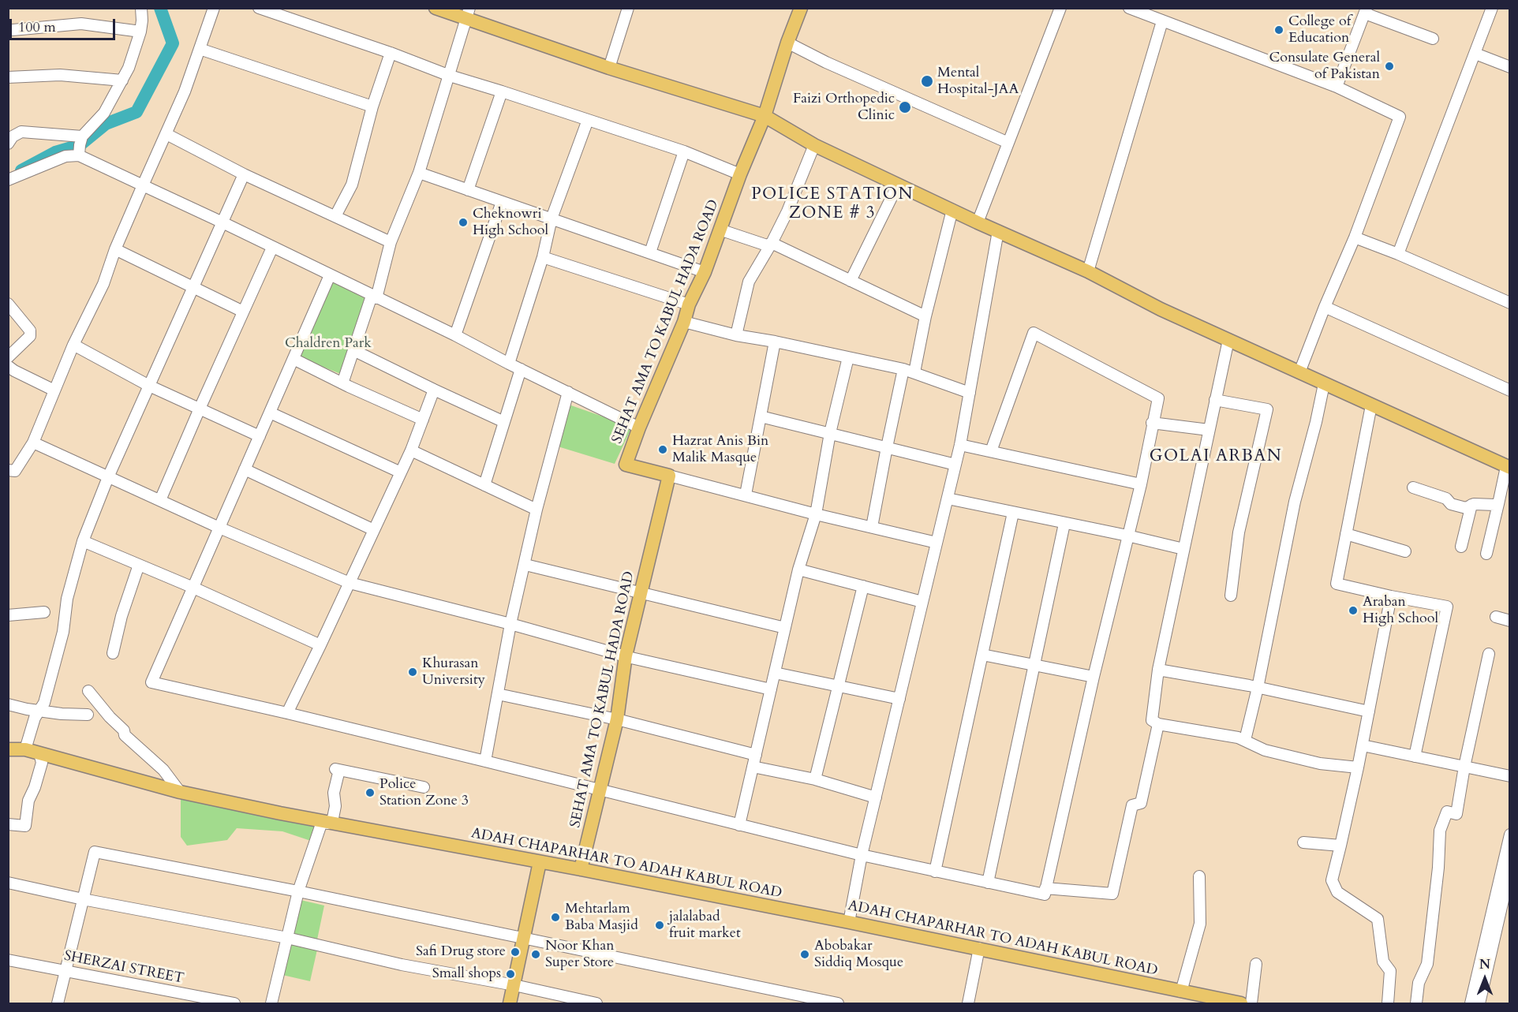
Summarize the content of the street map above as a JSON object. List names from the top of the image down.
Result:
{
  "streets": {
    "main road": ["SEHAT AMA TO KABUL HADA ROAD", "ADAH CHAPARHAR TO ADAH KABUL ROAD"],
    "street": ["SHERZAI STREET"]
  },
  "crossings": [
    ["SEHAT AMA TO KABUL HADA ROAD", "ADAH CHAPARHAR TO ADAH KABUL ROAD"]
  ],
  "districts": ["POLICE STATION ZONE # 3", "GOLAI ARBAN"],
  "parks": ["Chaldren Park"],
  "places": [
    "College of Education",
    "Consulate General of Pakistan",
    "Mental Hospital-JAA",
    "Faizi Orthopedic Clinic",
    "Cheknowri High School",
    "Hazrat Anis Bin Malik Masque",
    "Araban High School",
    "Khurasan University",
    "Police Station Zone 3",
    "Mehtarlam Baba Masjid",
    "jalalabad fruit market",
    "Safi Drug store",
    "Noor Khan Super Store",
    "Abobakar Siddiq Mosque",
    "Small shops"
  ],
  "scale_bar": "100 m",
  "north": "top"
}
